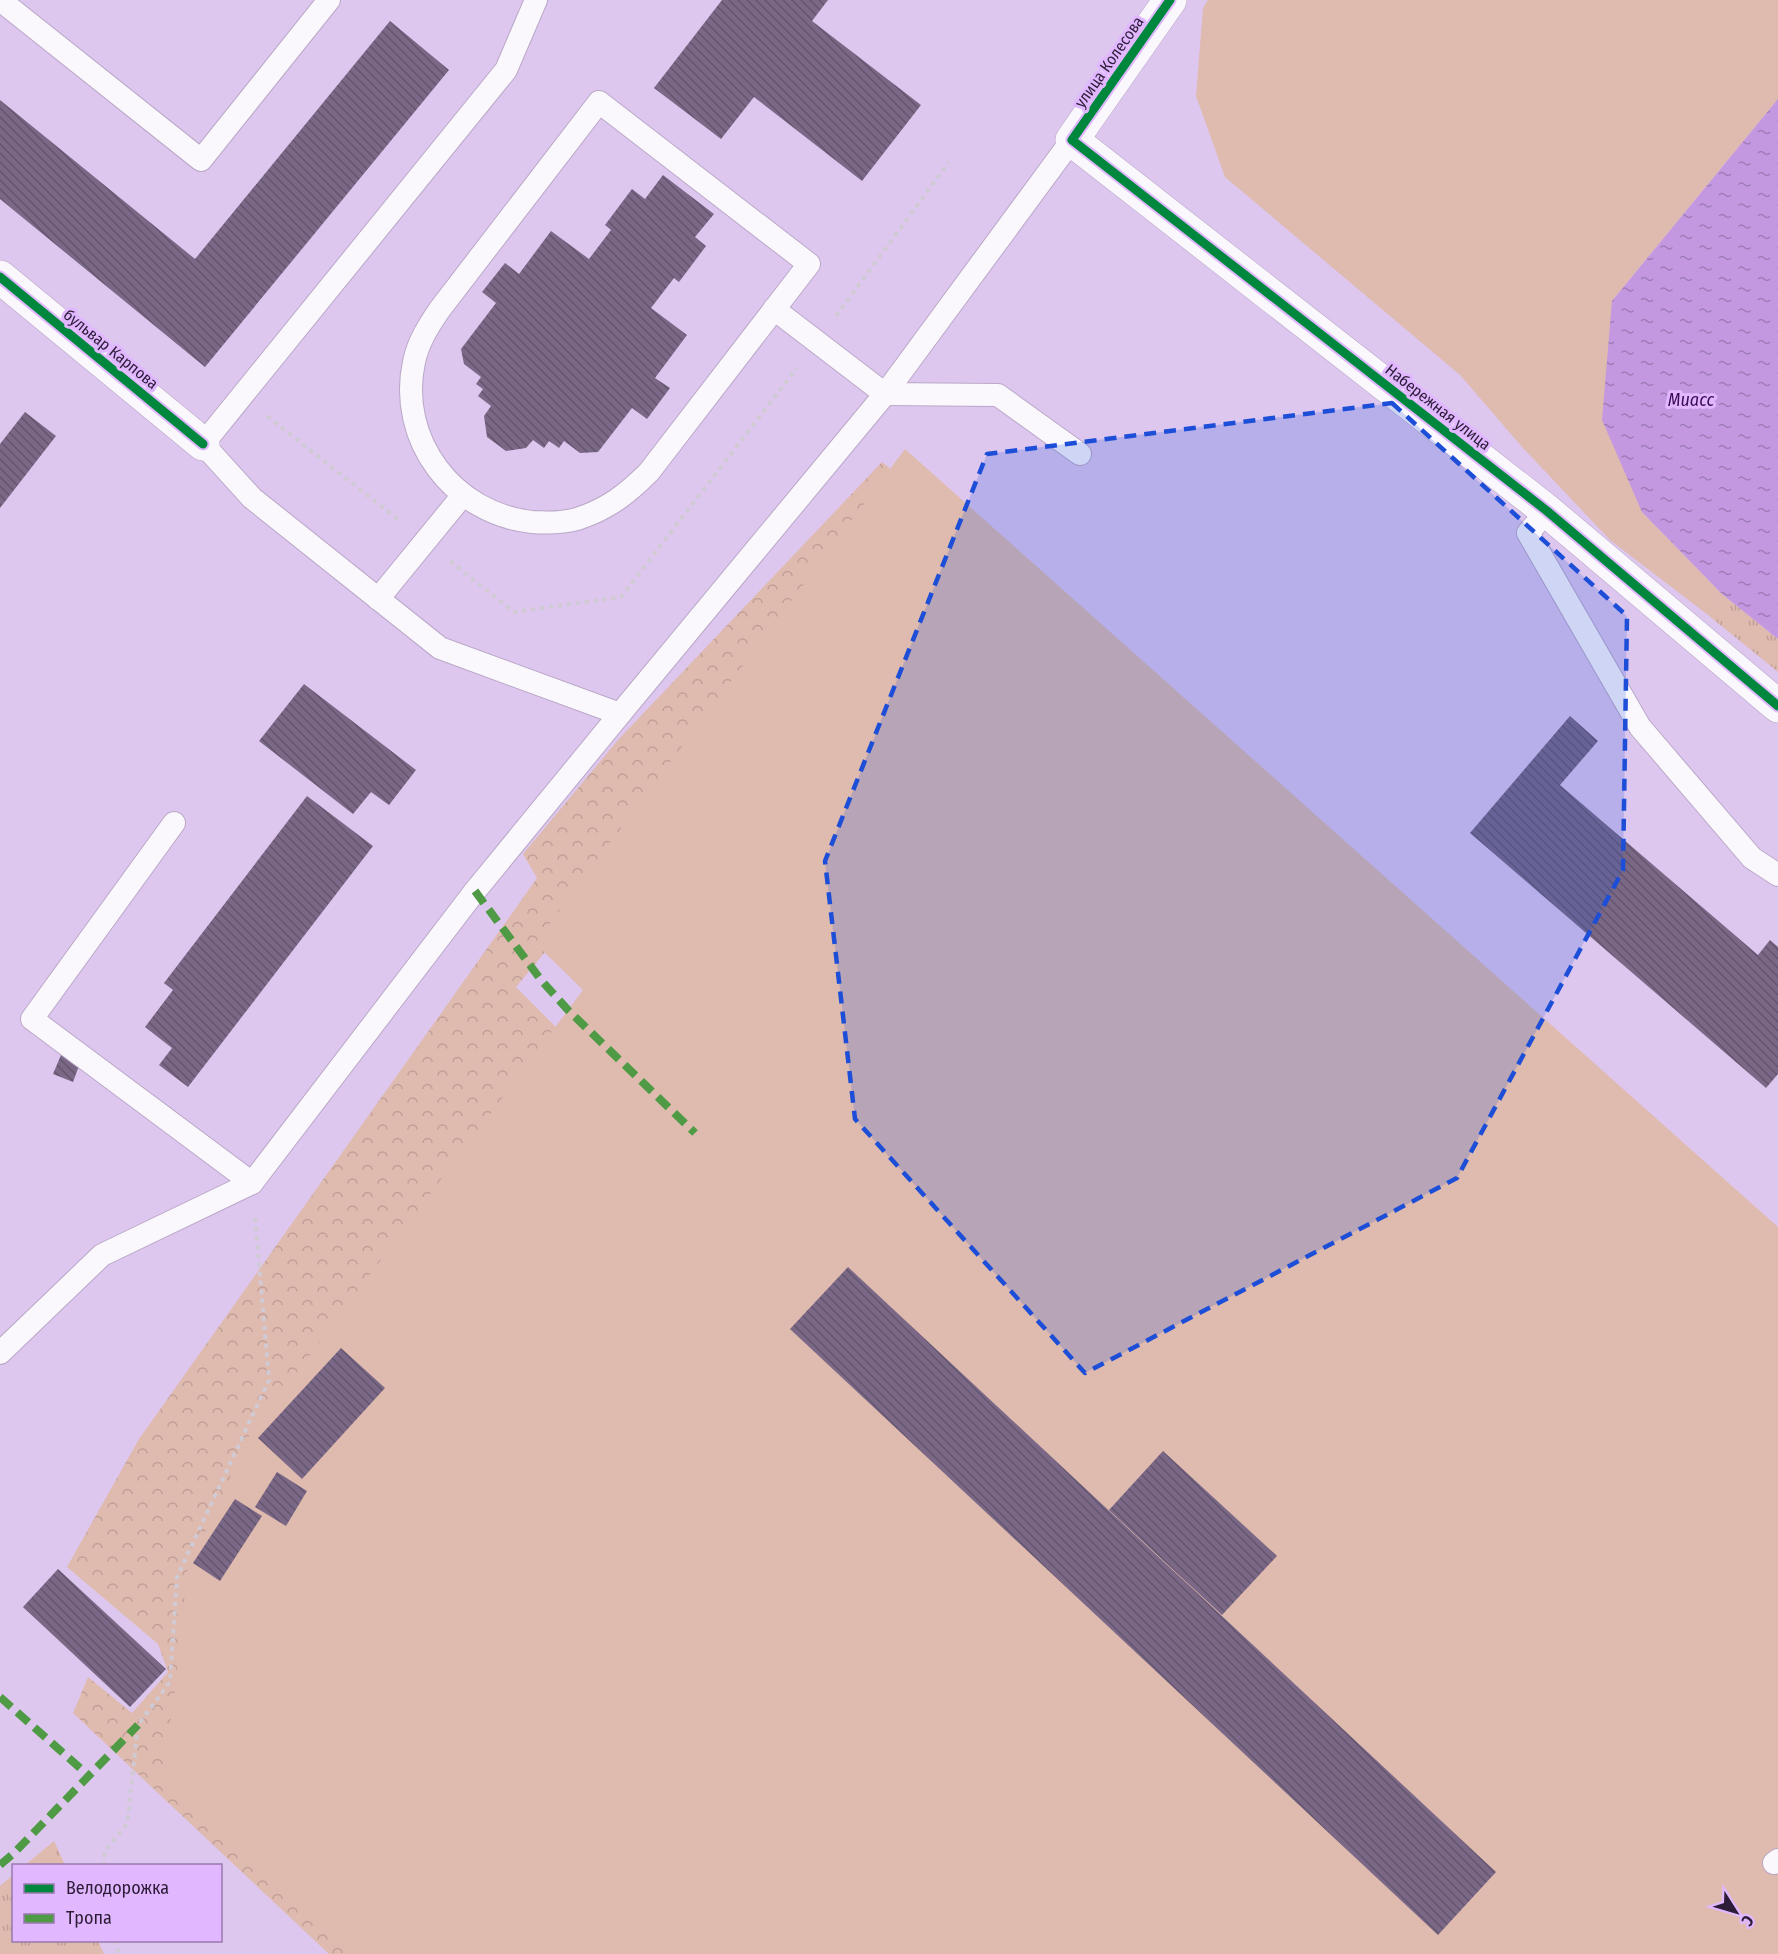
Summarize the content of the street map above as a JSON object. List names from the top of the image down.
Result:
{
  "streets": {
    "street": ["улица Колесова", "бульвар Карпова", "Набережная улица"]
  },
  "crossings": [
    ["улица Колесова", "Набережная улица"]
  ],
  "water": ["Миасс"],
  "legend": ["Велодорожка", "Тропа"],
  "north": "bottom right"
}
